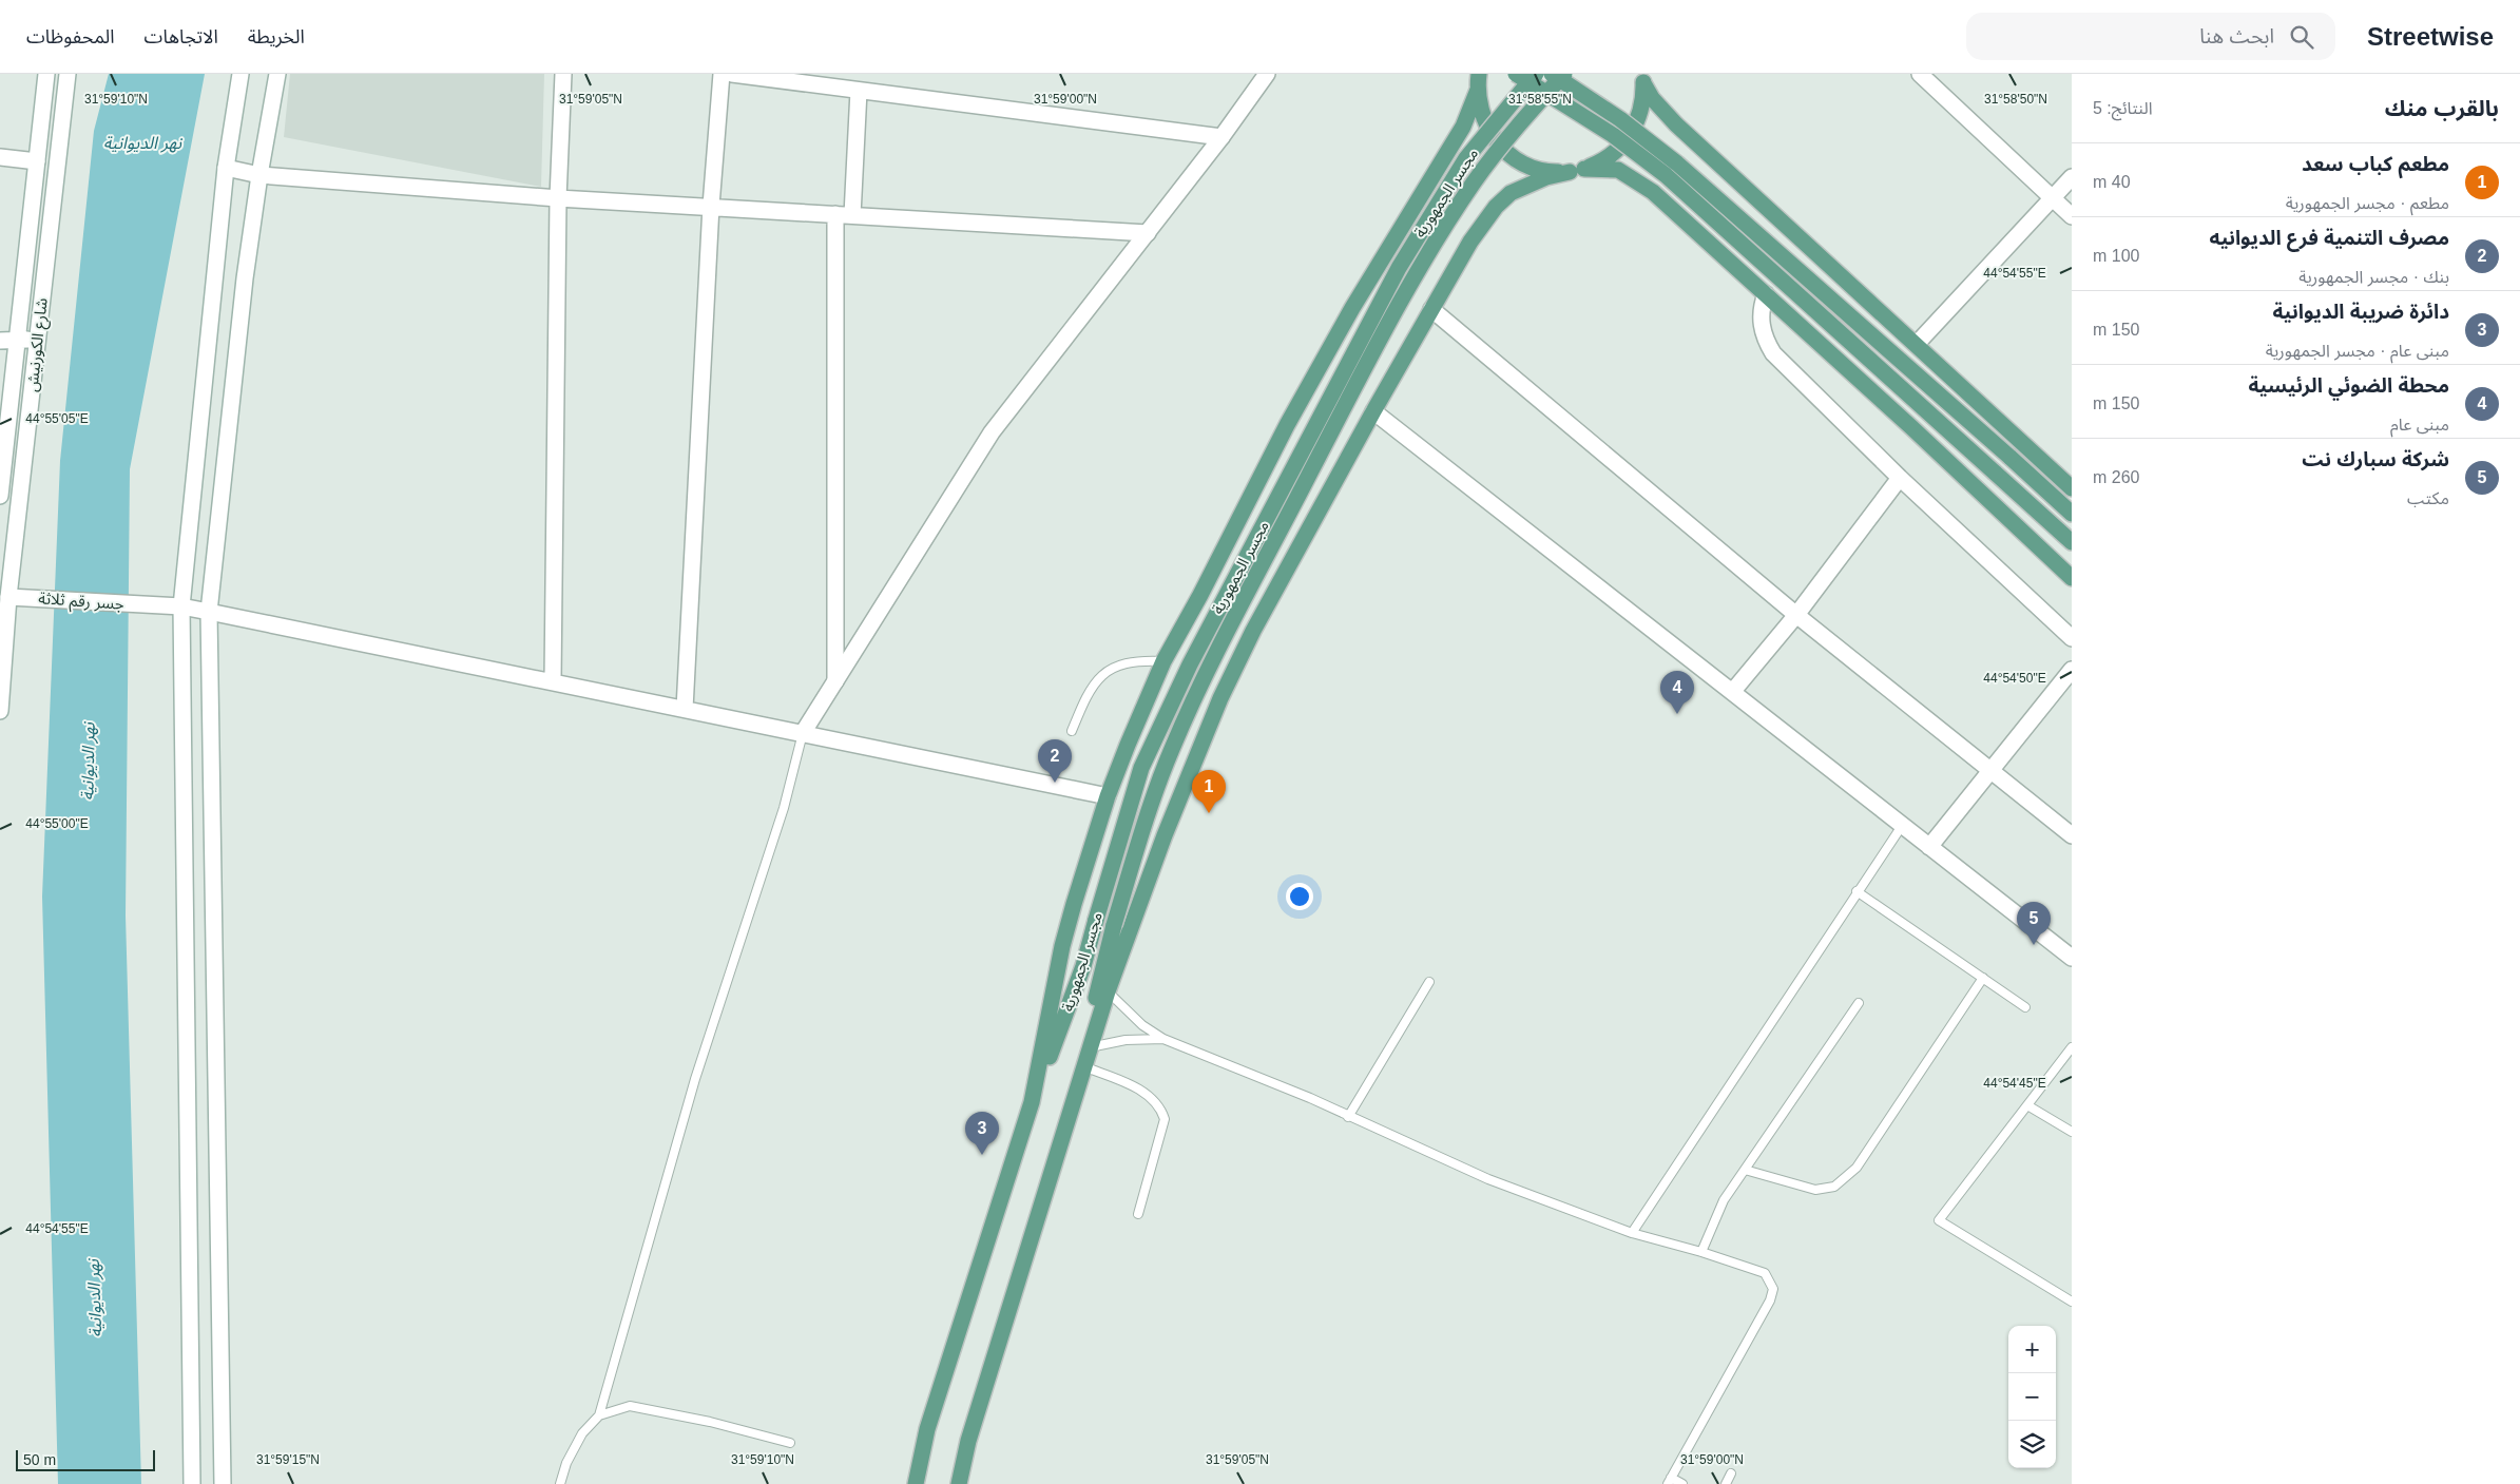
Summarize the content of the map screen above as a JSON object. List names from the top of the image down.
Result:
{
  "streets": {
    "main road": ["مجسر الجمهورية"],
    "street": ["شارع الكورنيش", "جسر رقم ثلاثة"]
  },
  "crossings": [
    ["شارع الكورنيش", "جسر رقم ثلاثة"]
  ],
  "water": ["نهر الديوانية"],
  "scale_bar": "50 m",
  "page": {
    "header": "Streetwise",
    "search": "ابحث هنا",
    "nav": ["الخريطة", "الاتجاهات", "المحفوظات"],
    "heading": ["بالقرب منك", "النتائج: 5"],
    "list": [
      {
        "mark": "1",
        "name": "مطعم كباب سعد",
        "note": "مطعم · مجسر الجمهورية",
        "value": "40 m"
      },
      {
        "mark": "2",
        "name": "مصرف التنمية فرع الديوانيه",
        "note": "بنك · مجسر الجمهورية",
        "value": "100 m"
      },
      {
        "mark": "3",
        "name": "دائرة ضريبة الديوانية",
        "note": "مبنى عام · مجسر الجمهورية",
        "value": "150 m"
      },
      {
        "mark": "4",
        "name": "محطة الضوئي الرئيسية",
        "note": "مبنى عام",
        "value": "150 m"
      },
      {
        "mark": "5",
        "name": "شركة سبارك نت",
        "note": "مكتب",
        "value": "260 m"
      }
    ],
    "pins": [
      "4",
      "2",
      "1",
      "5",
      "3"
    ],
    "map_buttons": ["+", "−"],
    "scale": "50 m"
  },
  "coordinates": [
    "31°59'10\"N",
    "31°59'05\"N",
    "31°59'00\"N",
    "31°58'50\"N",
    "31°58'55\"N",
    "44°54'55\"E",
    "44°55'05\"E",
    "44°54'50\"E",
    "44°55'00\"E",
    "44°54'45\"E",
    "31°59'15\"N"
  ]
}
